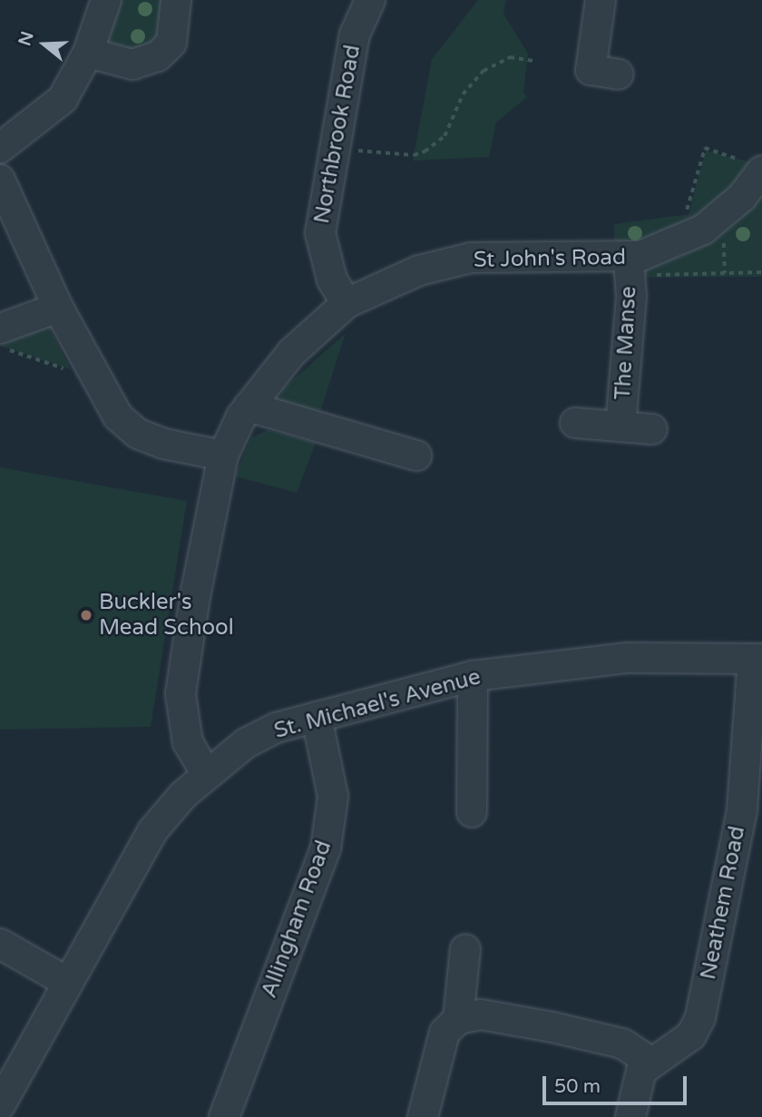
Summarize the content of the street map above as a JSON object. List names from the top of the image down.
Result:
{
  "streets": {
    "street": [
      "Northbrook Road",
      "St John's Road",
      "The Manse",
      "St. Michael's Avenue",
      "Neathem Road",
      "Allingham Road"
    ]
  },
  "crossings": [
    ["Northbrook Road", "St John's Road"],
    ["St John's Road", "The Manse"],
    ["St John's Road", "St. Michael's Avenue"],
    ["St. Michael's Avenue", "Neathem Road"],
    ["St. Michael's Avenue", "Allingham Road"]
  ],
  "places": ["Buckler's Mead School"],
  "scale_bar": "50 m",
  "north": "left"
}
